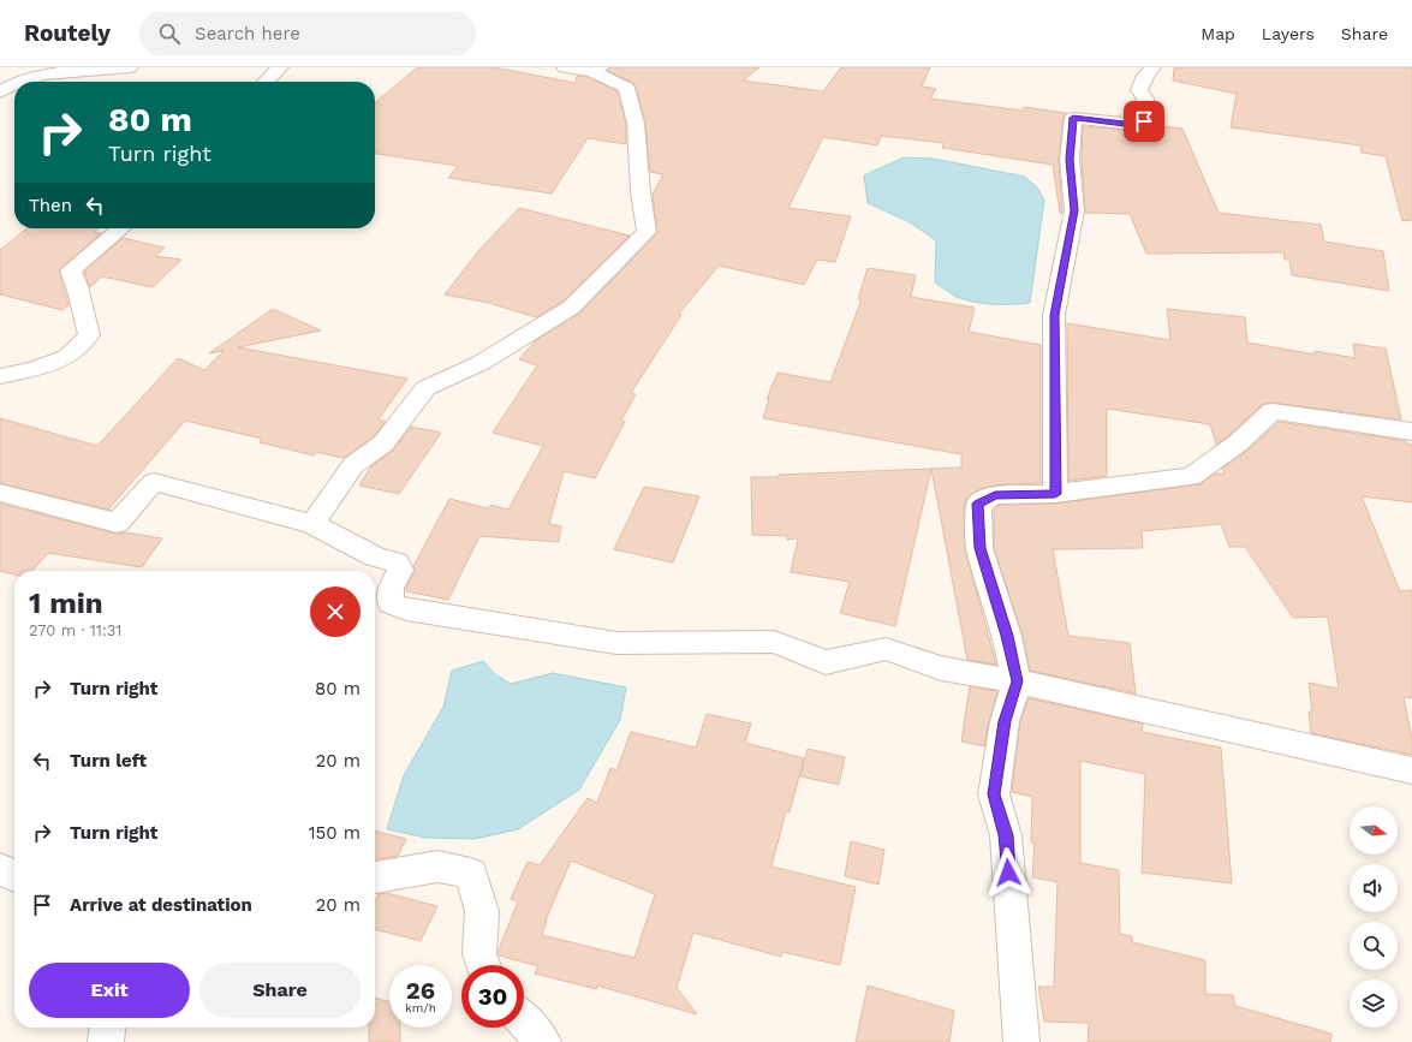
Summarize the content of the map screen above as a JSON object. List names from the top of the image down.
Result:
{
  "north": "right",
  "page": {
    "header": "Routely",
    "search": "Search here",
    "nav": ["Map", "Layers", "Share"],
    "turn": ["80 m", "Turn right"],
    "then": "Then",
    "heading": ["1 min", "270 m · 11:31"],
    "list": [
      {
        "name": "Turn right",
        "value": "80 m"
      },
      {
        "name": "Turn left",
        "value": "20 m"
      },
      {
        "name": "Turn right",
        "value": "150 m"
      },
      {
        "name": "Arrive at destination",
        "value": "20 m"
      }
    ],
    "buttons": ["Exit", "Share"],
    "speed": "26 km/h",
    "limit": "30"
  }
}
